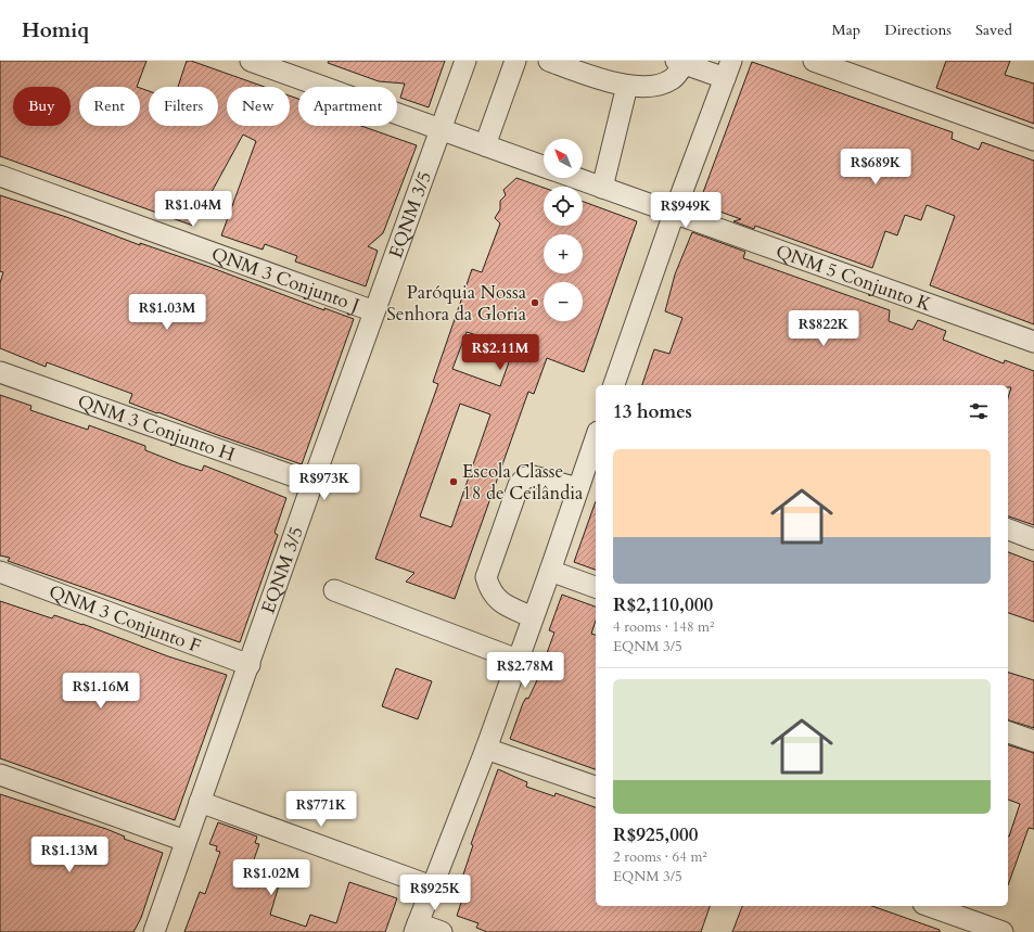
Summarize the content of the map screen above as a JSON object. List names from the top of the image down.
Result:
{
  "streets": {
    "street": [
      "EQNM 3/5",
      "QNM 5 Conjunto K",
      "QNM 3 Conjunto J",
      "QNM 3 Conjunto H",
      "QNM 3 Conjunto F"
    ]
  },
  "crossings": [
    ["EQNM 3/5", "QNM 3 Conjunto J"],
    ["EQNM 3/5", "QNM 3 Conjunto H"],
    ["EQNM 3/5", "QNM 3 Conjunto F"]
  ],
  "places": ["Paróquia Nossa Senhora da Gloria", "Escola Classe 18 de Ceilândia"],
  "north": "top left",
  "page": {
    "header": "Homiq",
    "nav": ["Map", "Directions", "Saved"],
    "chip": [
      "Buy",
      "Rent",
      "Filters",
      "New",
      "Apartment"
    ],
    "map_buttons": ["+", "−"],
    "price": [
      "R$689K",
      "R$1.04M",
      "R$949K",
      "R$1.03M",
      "R$822K",
      "R$2.11M",
      "R$973K",
      "R$2.78M",
      "R$1.16M",
      "R$771K",
      "R$1.13M",
      "R$1.02M",
      "R$925K"
    ],
    "heading": "13 homes",
    "list": [
      {
        "name": "R$2,110,000",
        "note": "4 rooms · 148 m² · EQNM 3/5"
      },
      {
        "name": "R$925,000",
        "note": "2 rooms · 64 m² · EQNM 3/5"
      }
    ]
  }
}
